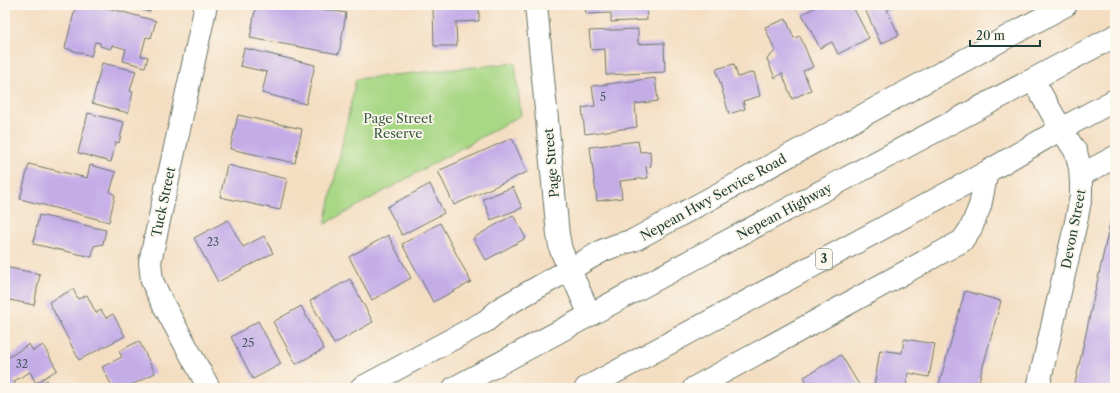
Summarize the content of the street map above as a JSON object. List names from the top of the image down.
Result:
{
  "streets": {
    "main road": [
      "Page Street",
      "Nepean Hwy Service Road",
      "Tuck Street",
      "Nepean Highway",
      "Devon Street",
      "3"
    ]
  },
  "crossings": [
    ["Page Street", "Nepean Hwy Service Road"],
    ["Page Street", "Nepean Highway"],
    ["Nepean Highway", "Devon Street"],
    ["Devon Street", "3"]
  ],
  "parks": ["Page Street Reserve"],
  "house_numbers": [
    "5",
    "23",
    "25",
    "32"
  ],
  "scale_bar": "20 m"
}
